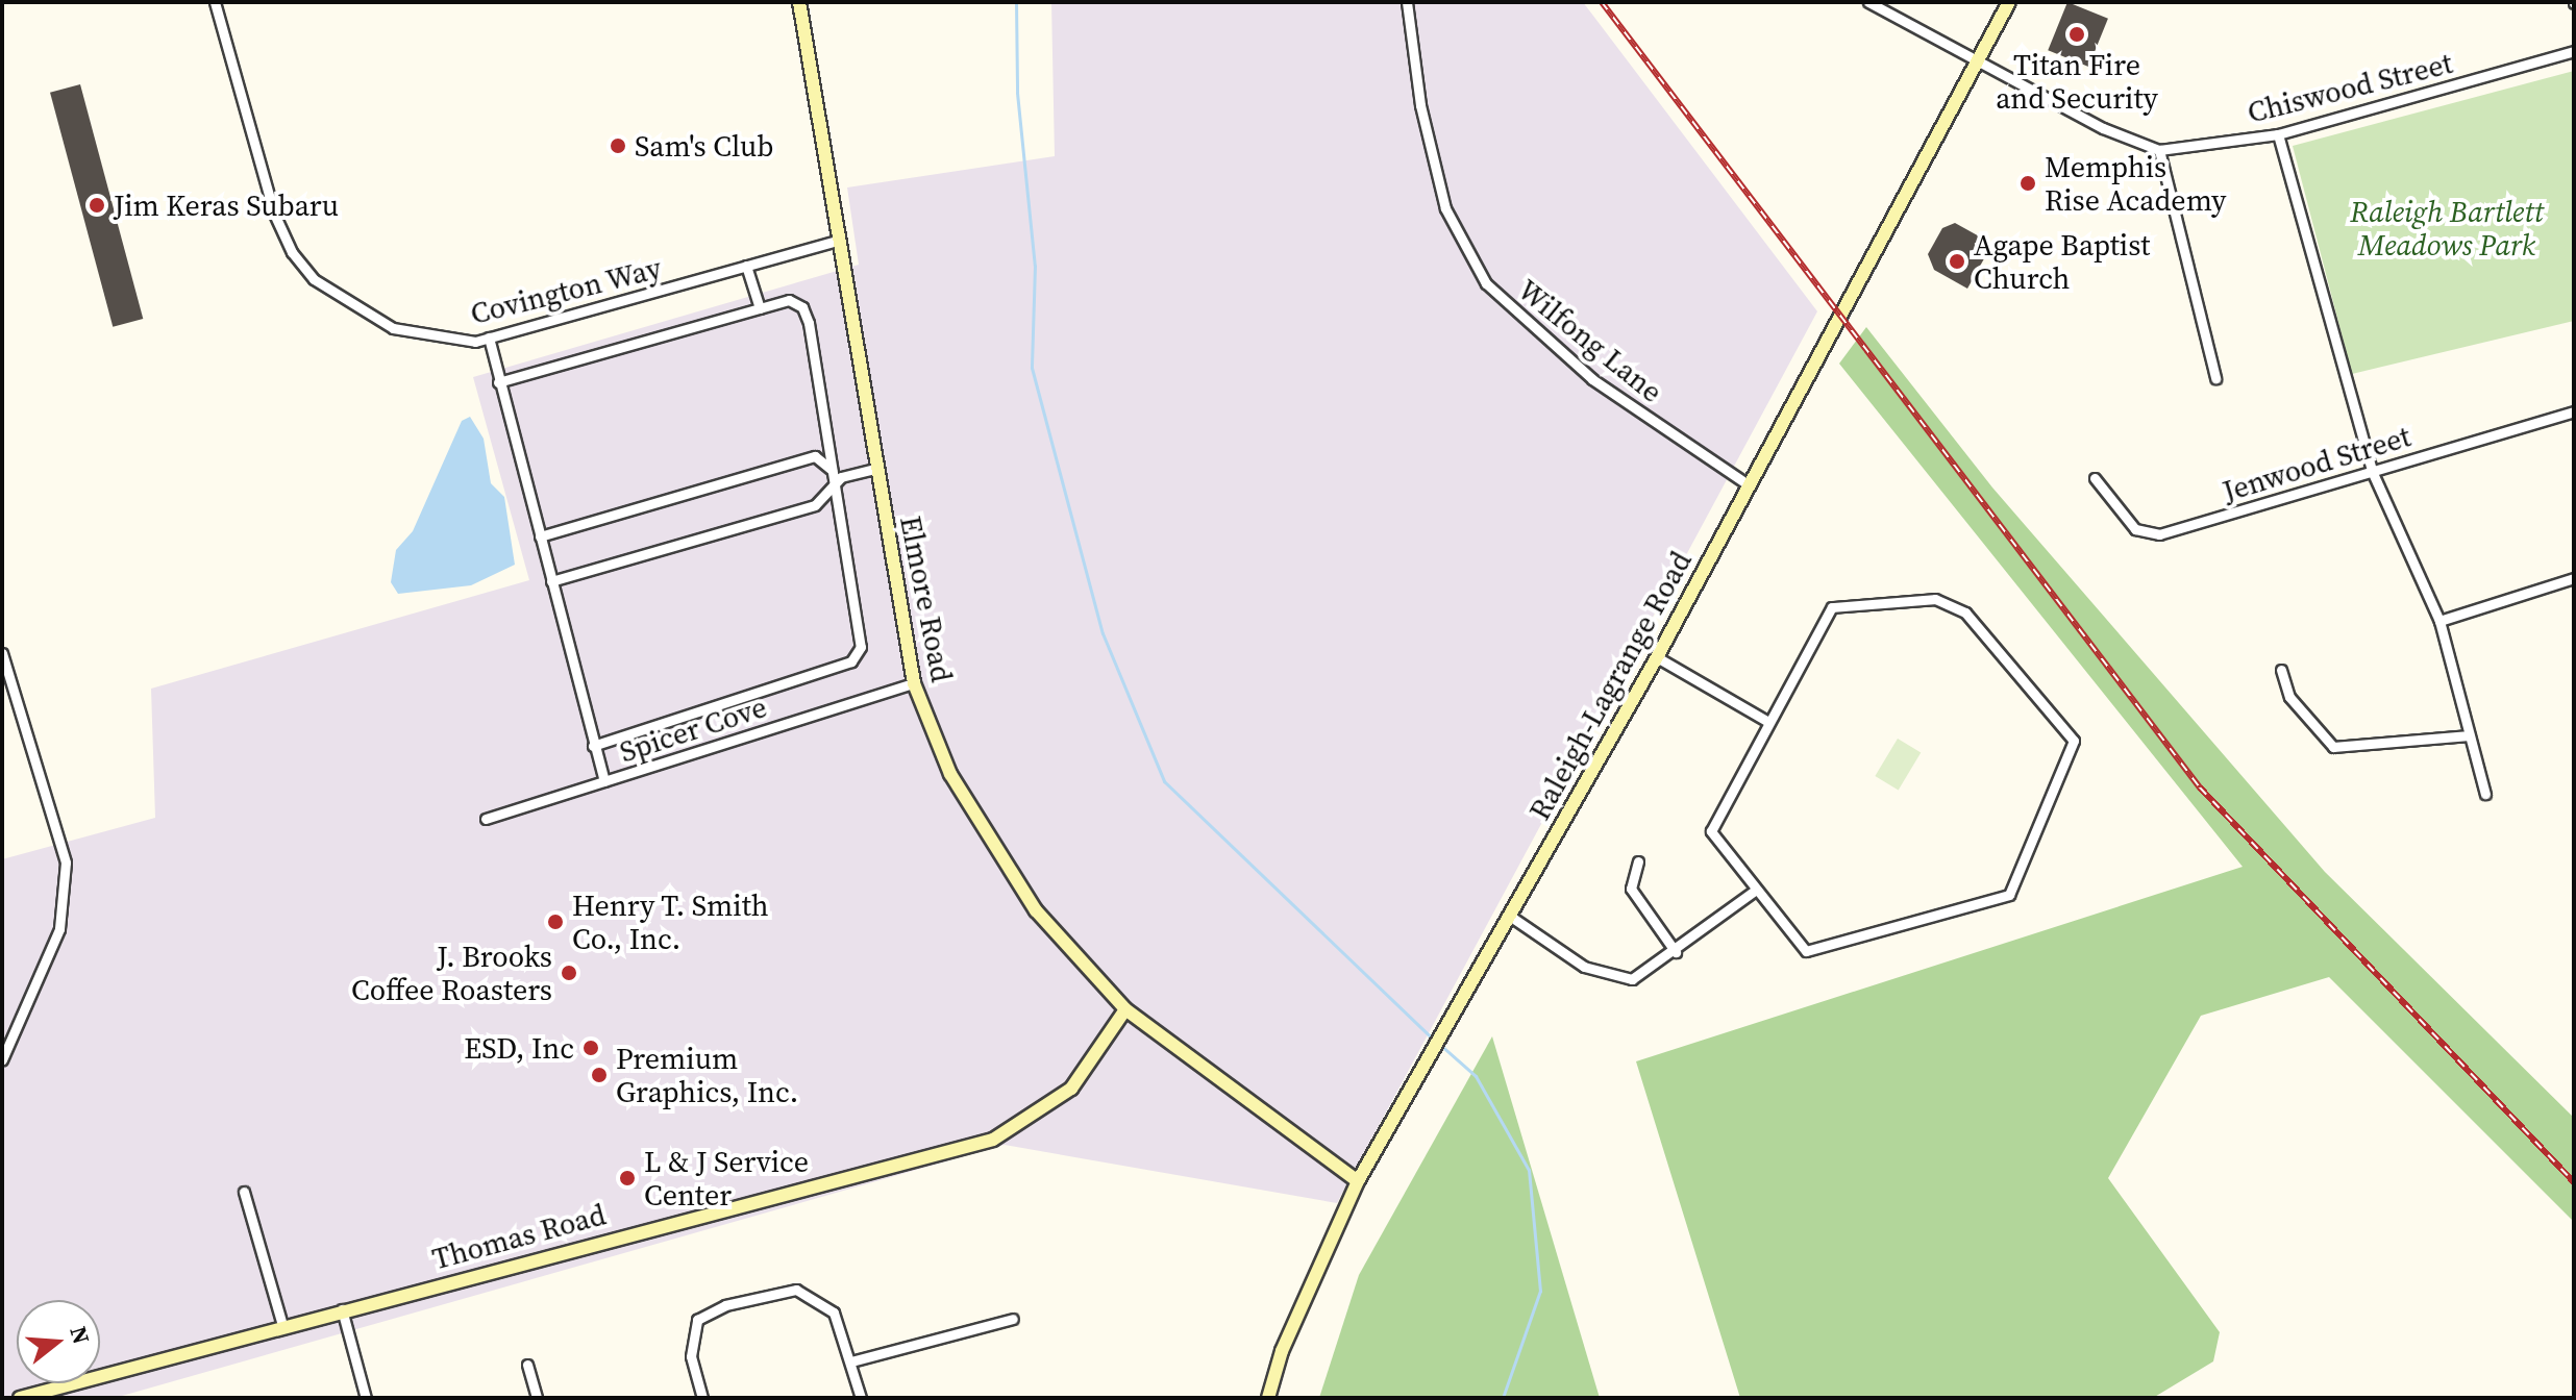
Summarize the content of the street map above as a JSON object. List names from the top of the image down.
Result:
{
  "streets": {
    "street": [
      "Chiswood Street",
      "Covington Way",
      "Wilfong Lane",
      "Jenwood Street",
      "Elmore Road",
      "Raleigh-Lagrange Road",
      "Spicer Cove",
      "Thomas Road"
    ]
  },
  "crossings": [
    ["Covington Way", "Elmore Road"],
    ["Wilfong Lane", "Raleigh-Lagrange Road"],
    ["Elmore Road", "Raleigh-Lagrange Road"],
    ["Elmore Road", "Spicer Cove"],
    ["Elmore Road", "Thomas Road"]
  ],
  "parks": ["Raleigh Bartlett Meadows Park"],
  "places": [
    "Titan Fire and Security",
    "Sam's Club",
    "Memphis Rise Academy",
    "Jim Keras Subaru",
    "Agape Baptist Church",
    "Henry T. Smith Co., Inc.",
    "J. Brooks Coffee Roasters",
    "ESD, Inc",
    "Premium Graphics, Inc.",
    "L & J Service Center"
  ],
  "north": "right"
}
